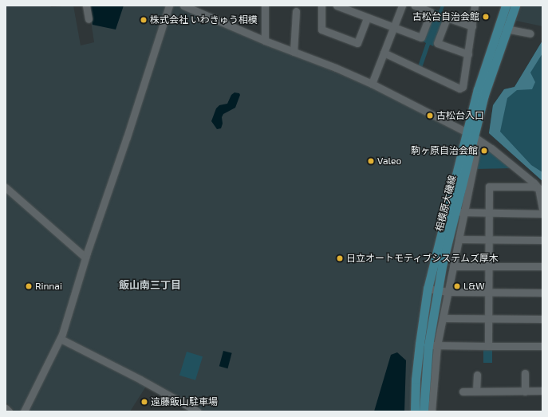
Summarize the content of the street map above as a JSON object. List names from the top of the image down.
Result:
{
  "streets": {
    "main road": ["相模原大磯線"]
  },
  "districts": ["飯山南三丁目"],
  "places": [
    "古松台自治会館",
    "株式会社 いわきゅう相模",
    "古松台入口",
    "駒ヶ原自治会館",
    "Valeo",
    "日立オートモティブシステムズ厚木",
    "Rinnai",
    "L&W",
    "遠藤飯山駐車場"
  ]
}
